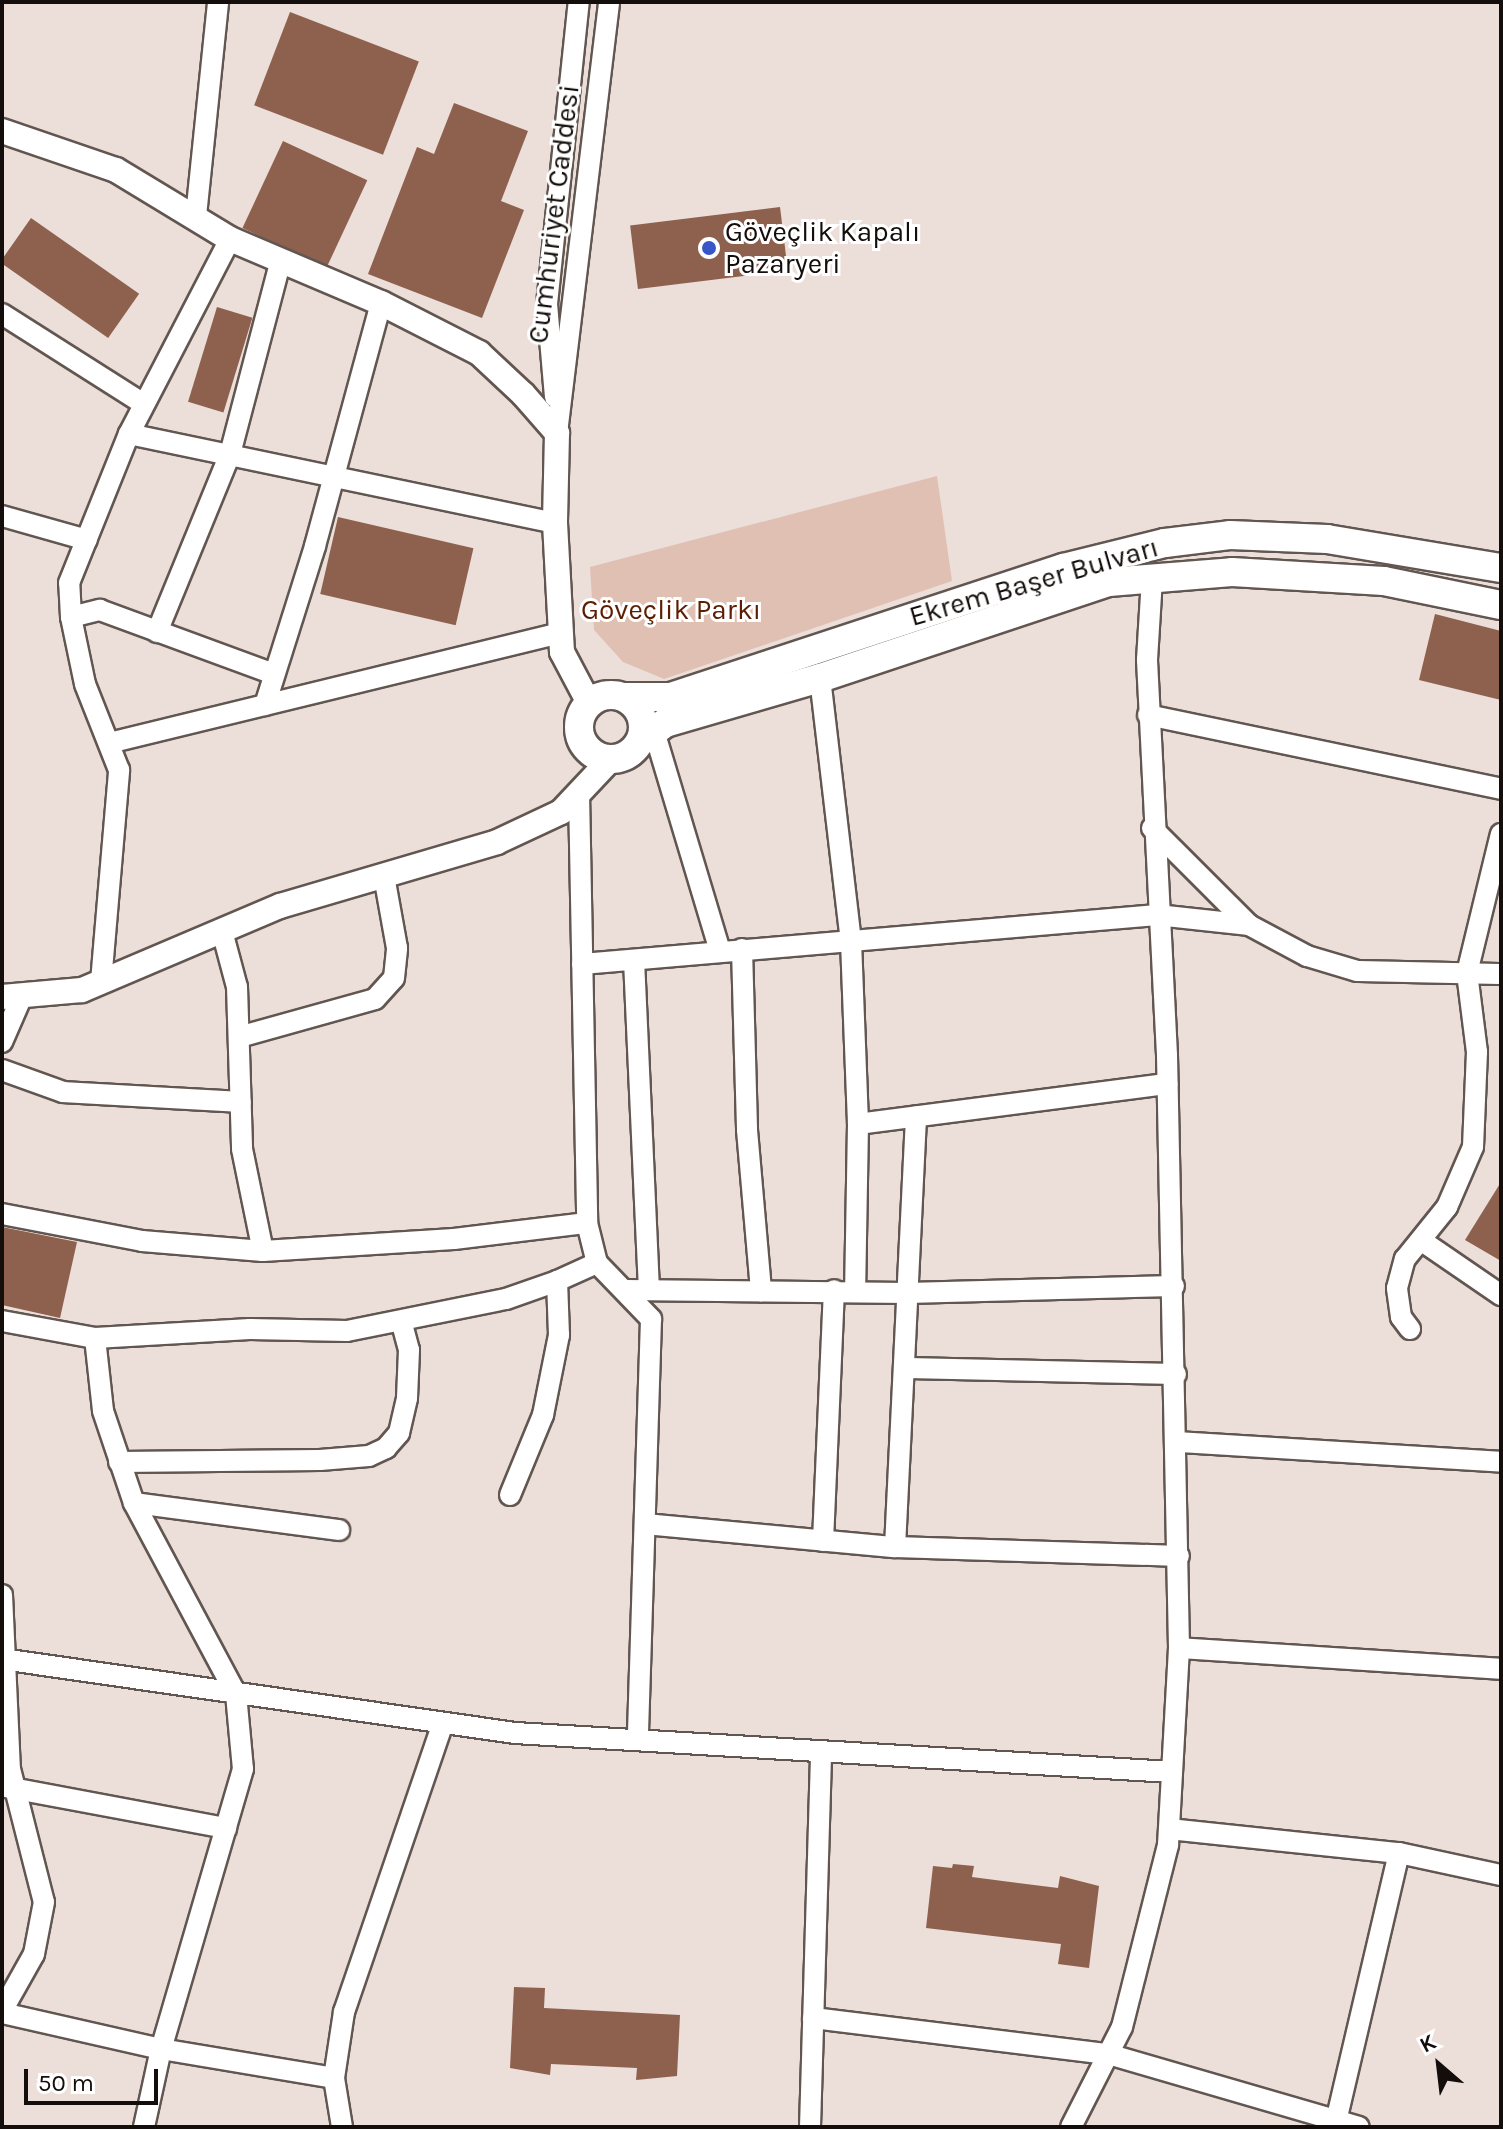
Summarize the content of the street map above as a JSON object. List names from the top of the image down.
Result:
{
  "streets": {
    "main road": ["Ekrem Başer Bulvarı"],
    "street": ["Cumhuriyet Caddesi"]
  },
  "crossings": [
    ["Cumhuriyet Caddesi", "Ekrem Başer Bulvarı"]
  ],
  "parks": ["Göveçlik Parkı"],
  "places": ["Göveçlik Kapalı Pazaryeri"],
  "scale_bar": "50 m",
  "north": "top left"
}
